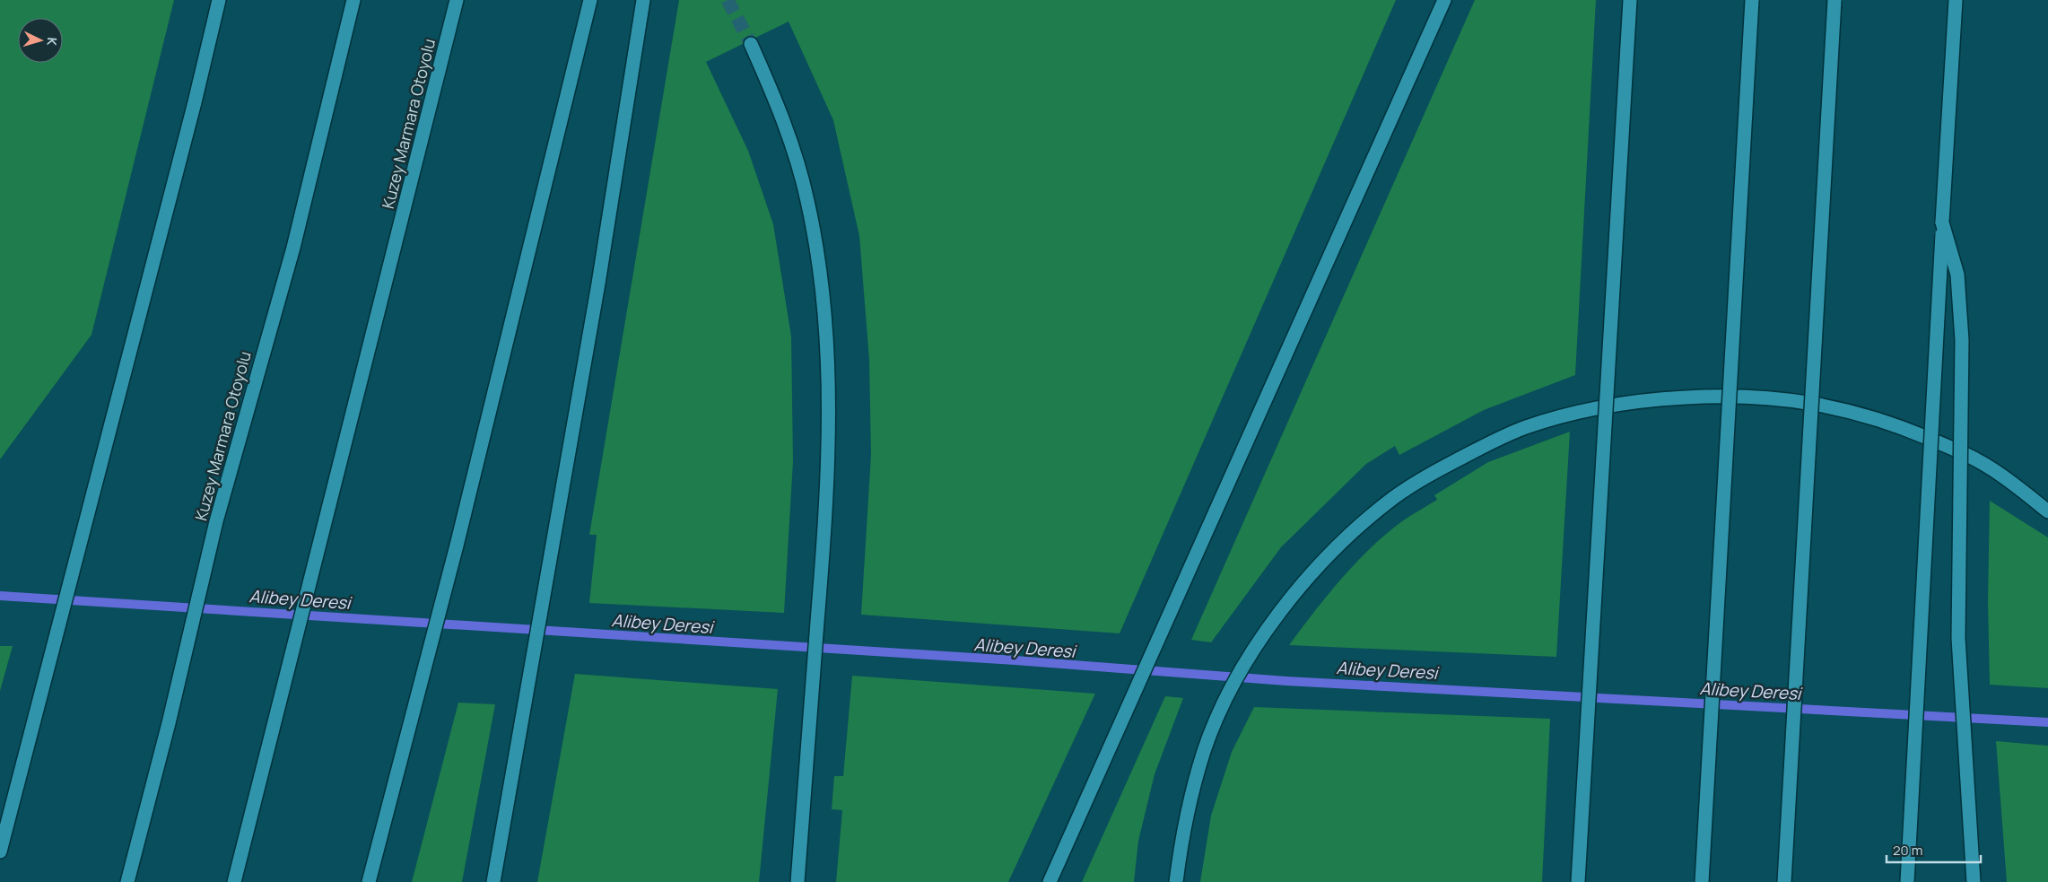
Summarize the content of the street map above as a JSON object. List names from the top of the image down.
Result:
{
  "streets": {
    "highway": ["Kuzey Marmara Otoyolu"]
  },
  "water": ["Alibey Deresi"],
  "scale_bar": "20 m",
  "north": "right"
}
